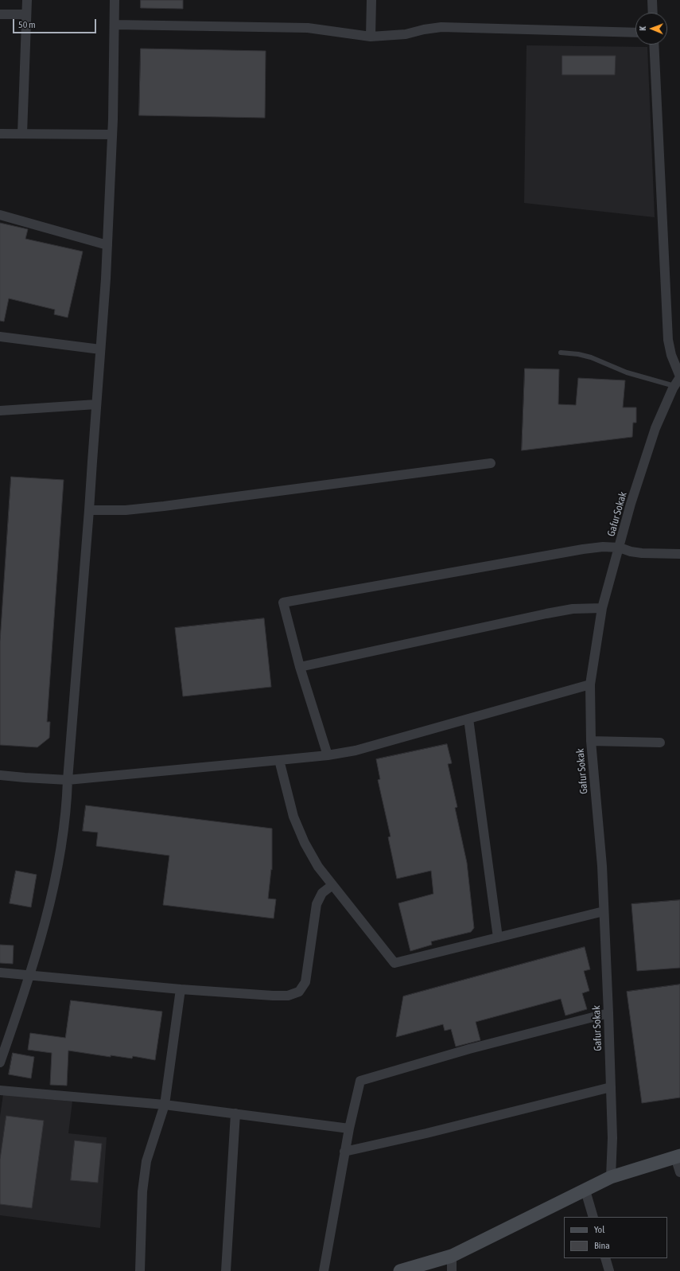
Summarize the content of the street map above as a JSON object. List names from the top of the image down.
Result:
{
  "streets": {
    "street": ["Gafur Sokak"]
  },
  "legend": ["Yol", "Bina"],
  "scale_bar": "50 m",
  "north": "left"
}
